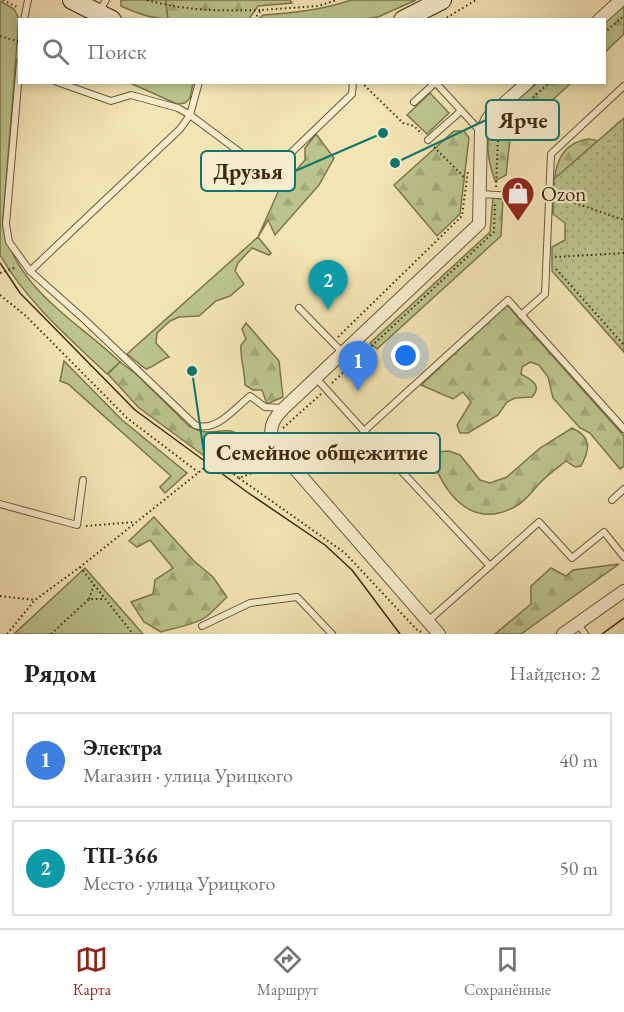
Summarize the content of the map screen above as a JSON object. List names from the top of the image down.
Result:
{
  "places": {
    "other": ["Друзья", "Ярче", "Семейное общежитие"],
    "shop": ["Ozon"]
  },
  "page": {
    "search": "Поиск",
    "pins": ["2", "1"],
    "heading": ["Рядом", "Найдено: 2"],
    "list": [
      {
        "mark": "1",
        "name": "Электра",
        "note": "Магазин · улица Урицкого",
        "value": "40 m"
      },
      {
        "mark": "2",
        "name": "ТП-366",
        "note": "Место · улица Урицкого",
        "value": "50 m"
      }
    ],
    "nav": ["Карта", "Маршрут", "Сохранённые"]
  }
}
